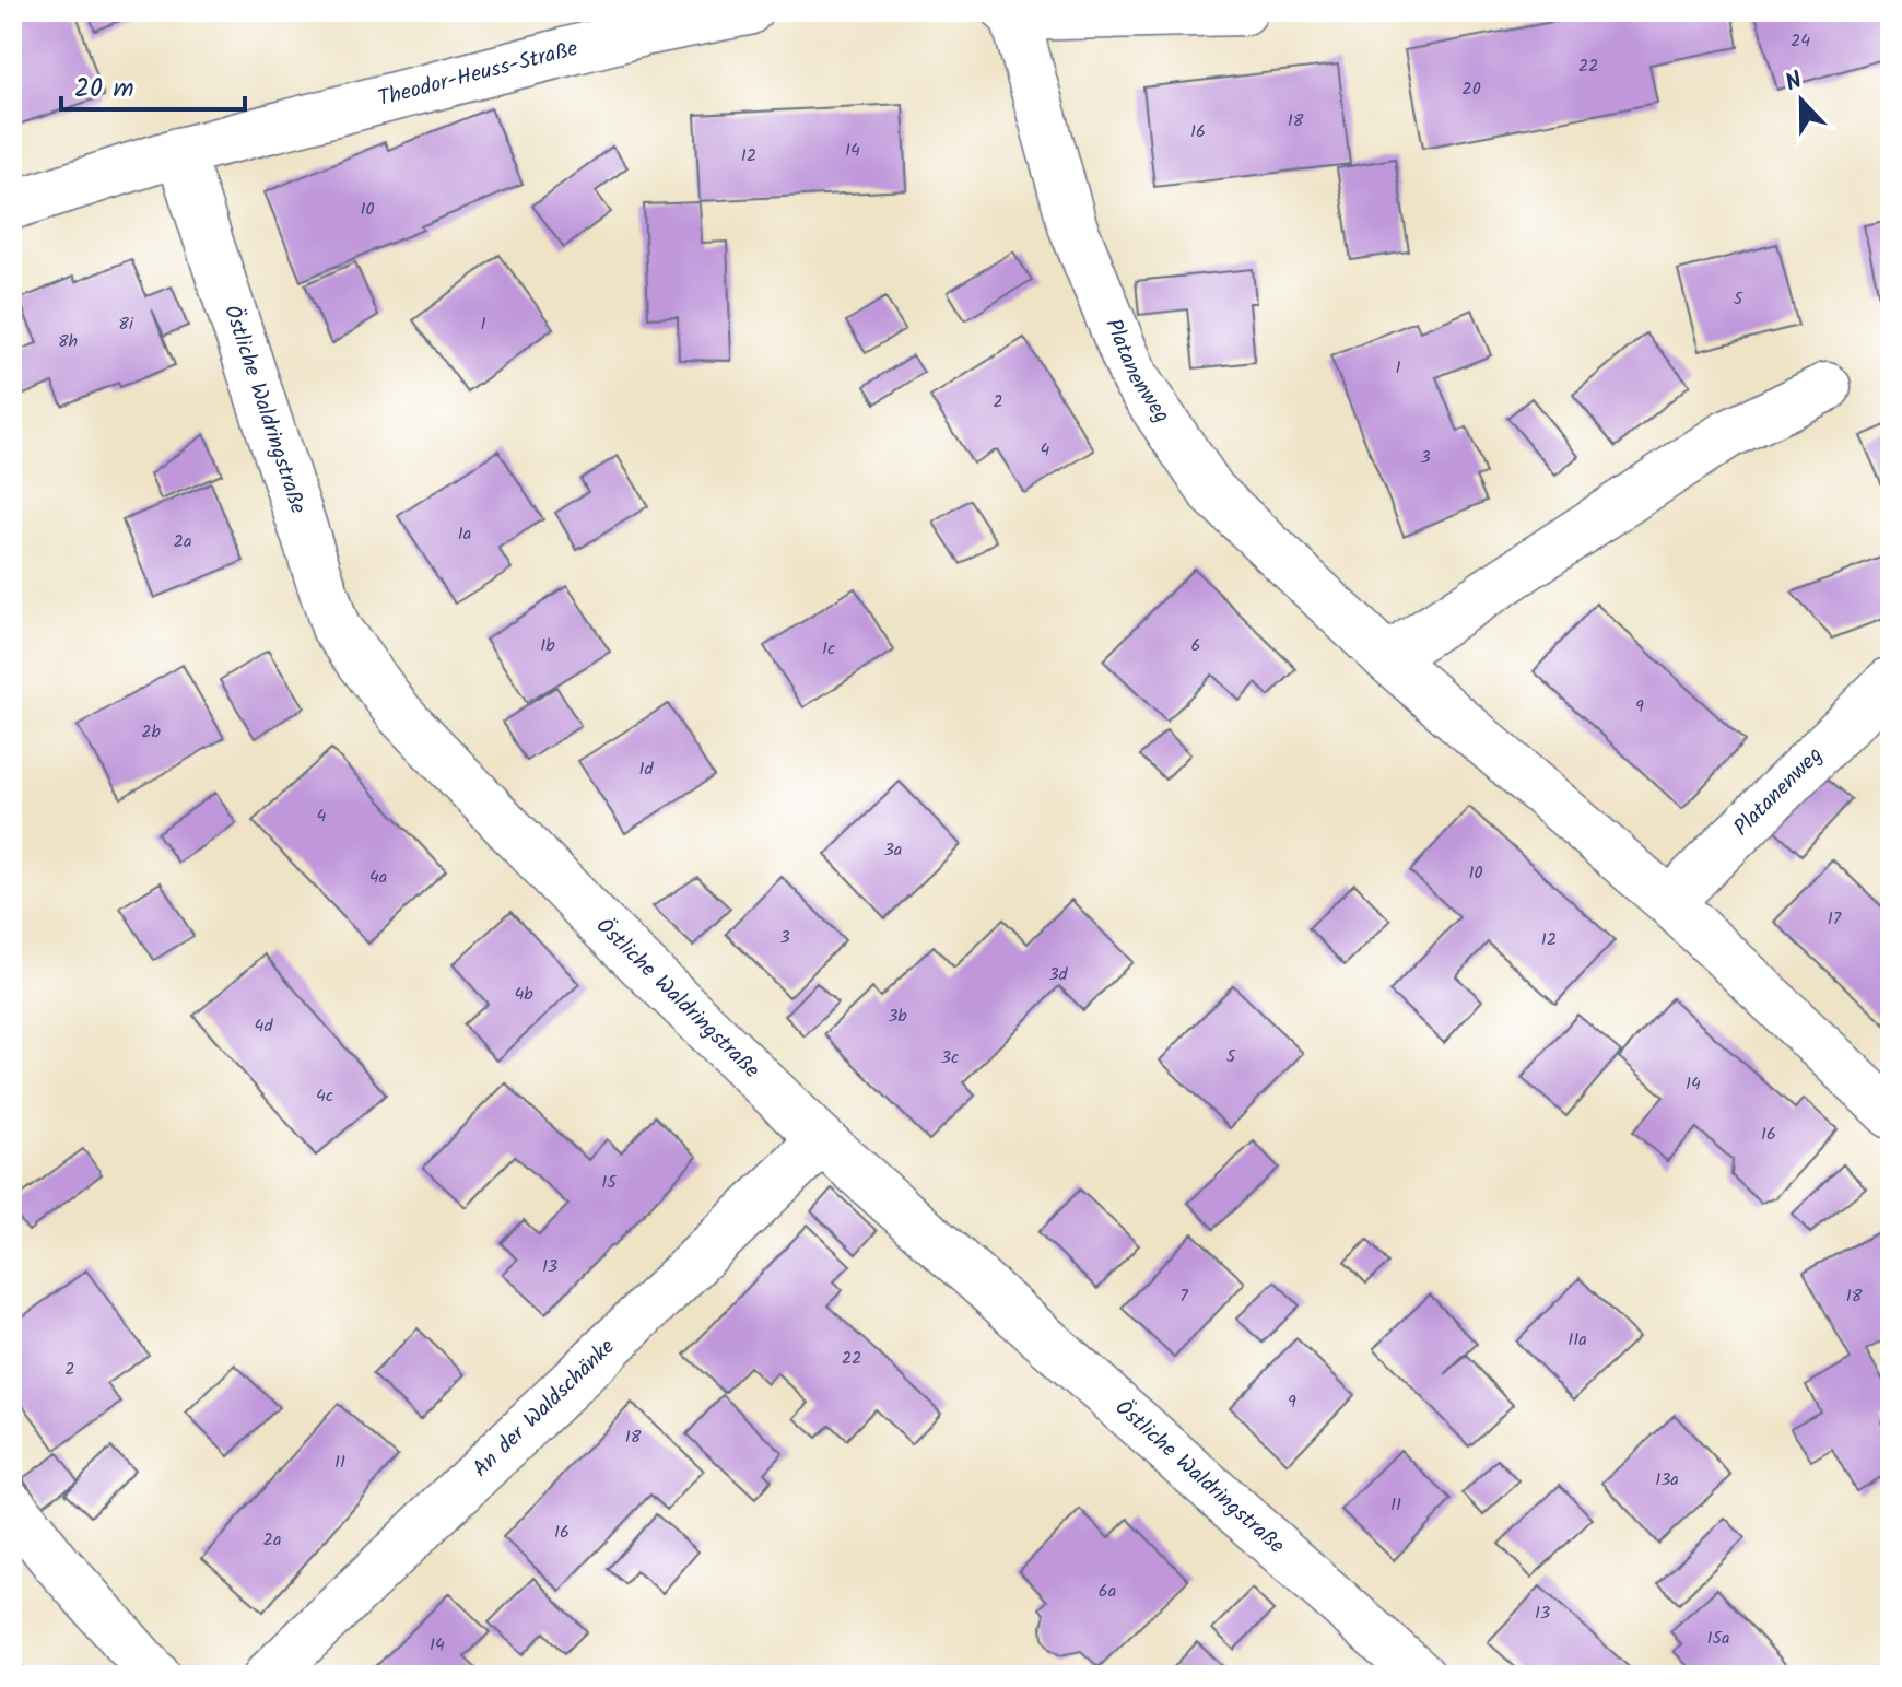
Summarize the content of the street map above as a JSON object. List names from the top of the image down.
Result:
{
  "streets": {
    "street": [
      "Theodor-Heuss-Straße",
      "Platanenweg",
      "Östliche Waldringstraße",
      "An der Waldschänke"
    ]
  },
  "crossings": [
    ["Theodor-Heuss-Straße", "Östliche Waldringstraße"],
    ["Östliche Waldringstraße", "An der Waldschänke"]
  ],
  "house_numbers": [
    "24",
    "22",
    "20",
    "18",
    "16",
    "14",
    "12",
    "10",
    "5",
    "8i",
    "1",
    "8h",
    "1",
    "2",
    "4",
    "3",
    "1a",
    "2a",
    "1b",
    "6",
    "1c",
    "9",
    "2b",
    "1d",
    "4",
    "3a",
    "10",
    "4a",
    "17",
    "3",
    "12",
    "3d",
    "4b",
    "3b",
    "4d",
    "5",
    "3c",
    "14",
    "4c",
    "16",
    "15",
    "13",
    "7",
    "18",
    "11a",
    "22",
    "2",
    "9",
    "18",
    "11",
    "13a",
    "11",
    "16",
    "2a",
    "6a",
    "13",
    "15a",
    "14"
  ],
  "scale_bar": "20 m",
  "north": "top"
}
